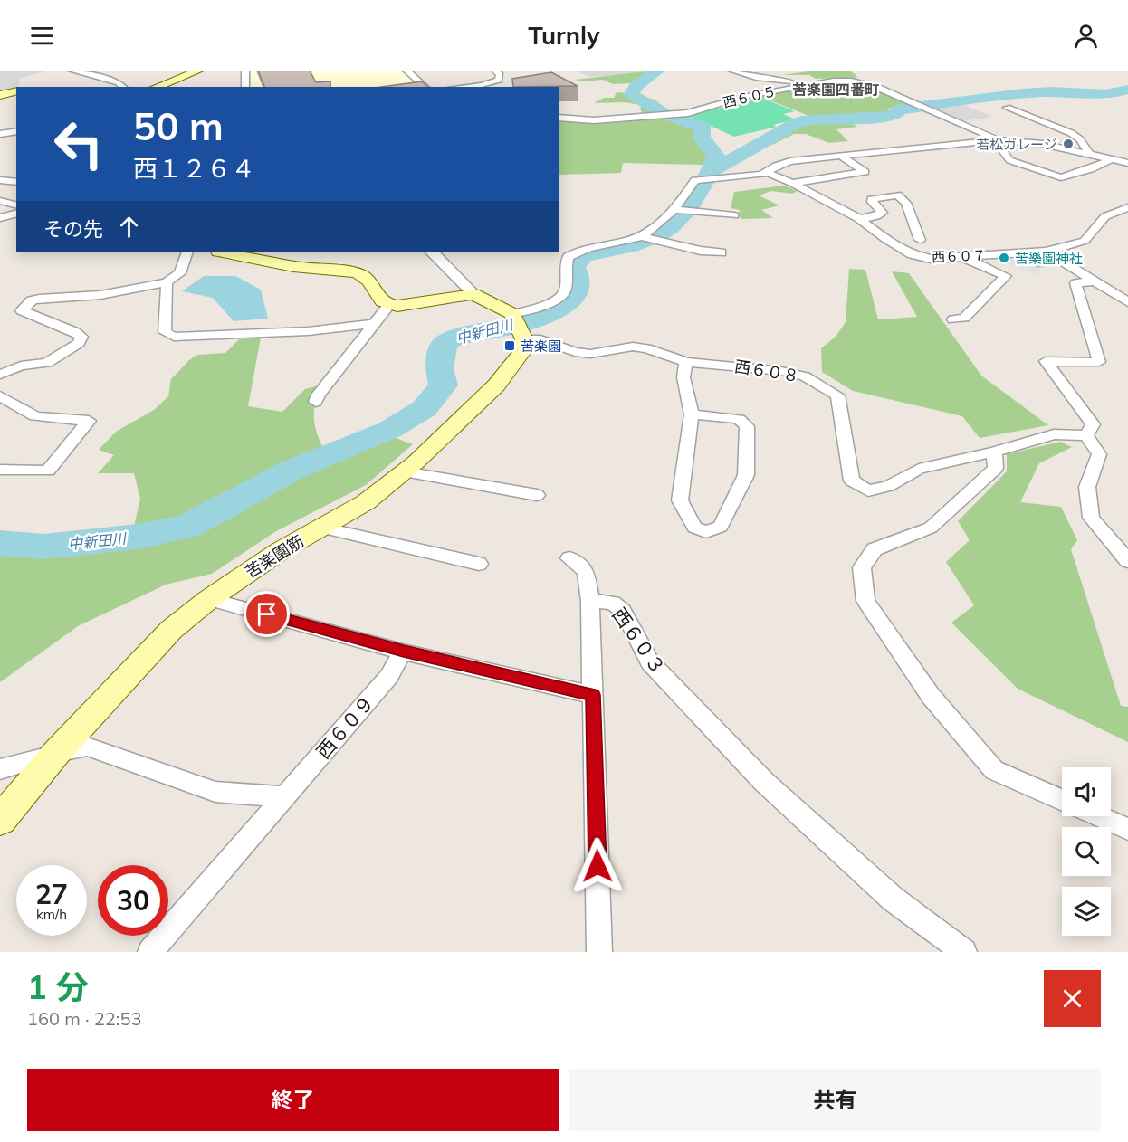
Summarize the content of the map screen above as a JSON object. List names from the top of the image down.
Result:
{
  "streets": {
    "street": [
      "西６０５",
      "西６０７",
      "西６０８",
      "苦楽園筋",
      "西６０３",
      "西６０９"
    ]
  },
  "crossings": [
    ["西６０８", "苦楽園筋"]
  ],
  "districts": ["苦楽園四番町"],
  "water": ["中新田川"],
  "places": {
    "other": ["若松ガレージ", "苦樂園神社"],
    "transit": ["苦楽園"]
  },
  "page": {
    "header": "Turnly",
    "turn": ["50 m", "西１２６４"],
    "then": "その先",
    "speed": "27 km/h",
    "limit": "30",
    "heading": ["1 分", "160 m · 22:53"],
    "buttons": ["終了", "共有"]
  }
}
